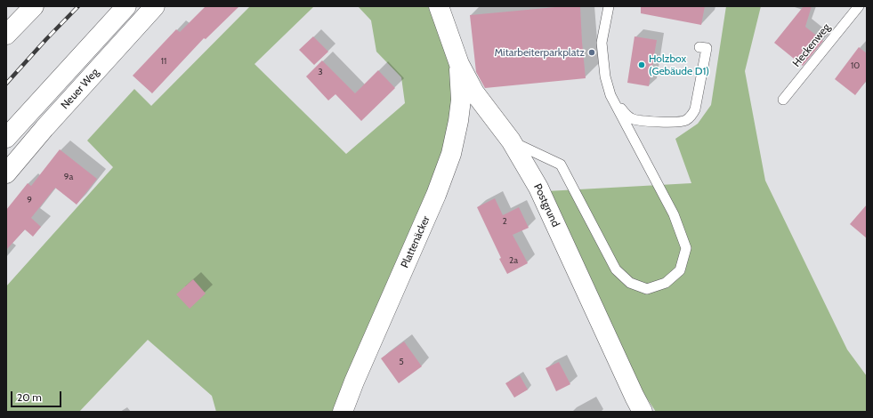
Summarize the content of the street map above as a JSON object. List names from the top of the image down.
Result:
{
  "streets": {
    "main road": ["Neuer Weg", "Postgrund", "Plattenäcker"],
    "lane": ["Heckenweg"]
  },
  "crossings": [
    ["Postgrund", "Plattenäcker"]
  ],
  "places": ["Mitarbeiterparkplatz", "Holzbox (Gebäude D1)"],
  "house_numbers": [
    "11",
    "10",
    "3",
    "9a",
    "9",
    "2",
    "2a",
    "5"
  ],
  "scale_bar": "20 m"
}
